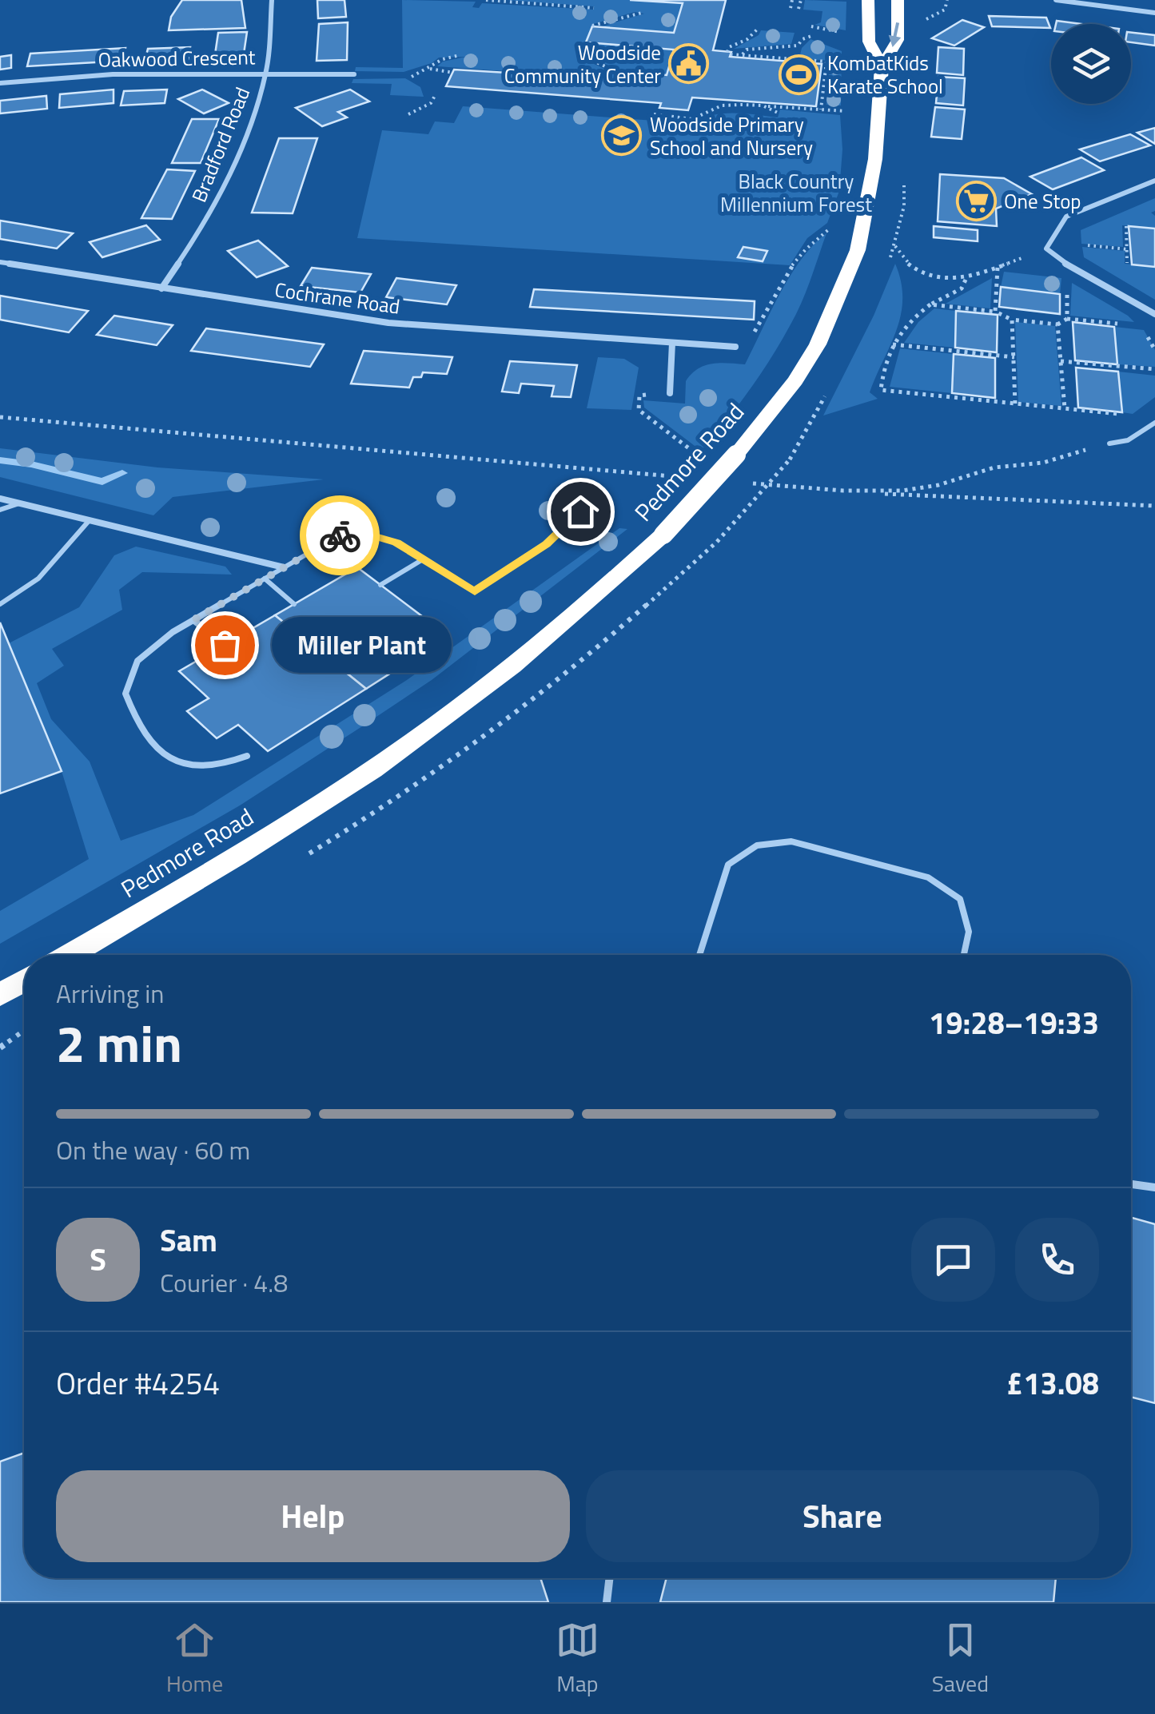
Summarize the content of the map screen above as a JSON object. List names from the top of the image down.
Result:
{
  "streets": {
    "highway": ["Pedmore Road"],
    "street": ["Oakwood Crescent", "Bradford Road", "Cochrane Road"]
  },
  "crossings": [
    ["Oakwood Crescent", "Bradford Road"],
    ["Bradford Road", "Cochrane Road"]
  ],
  "parks": ["Black Country Millennium Forest"],
  "places": {
    "public building": ["Woodside Community Center"],
    "sports": ["KombatKids Karate School"],
    "school or university": ["Woodside Primary School and Nursery"],
    "supermarket": ["One Stop"],
    "other": ["Miller Plant"]
  },
  "page": {
    "bubble": "Miller Plant",
    "heading": ["2 min", "Arriving in", "19:28–19:33"],
    "panel": [
      "Sam",
      "Courier · 4.8",
      "Order #4254",
      "£13.08"
    ],
    "bar": "On the way · 60 m",
    "round": "S",
    "buttons": ["Help", "Share"],
    "tabs": ["Home", "Map", "Saved"]
  }
}
